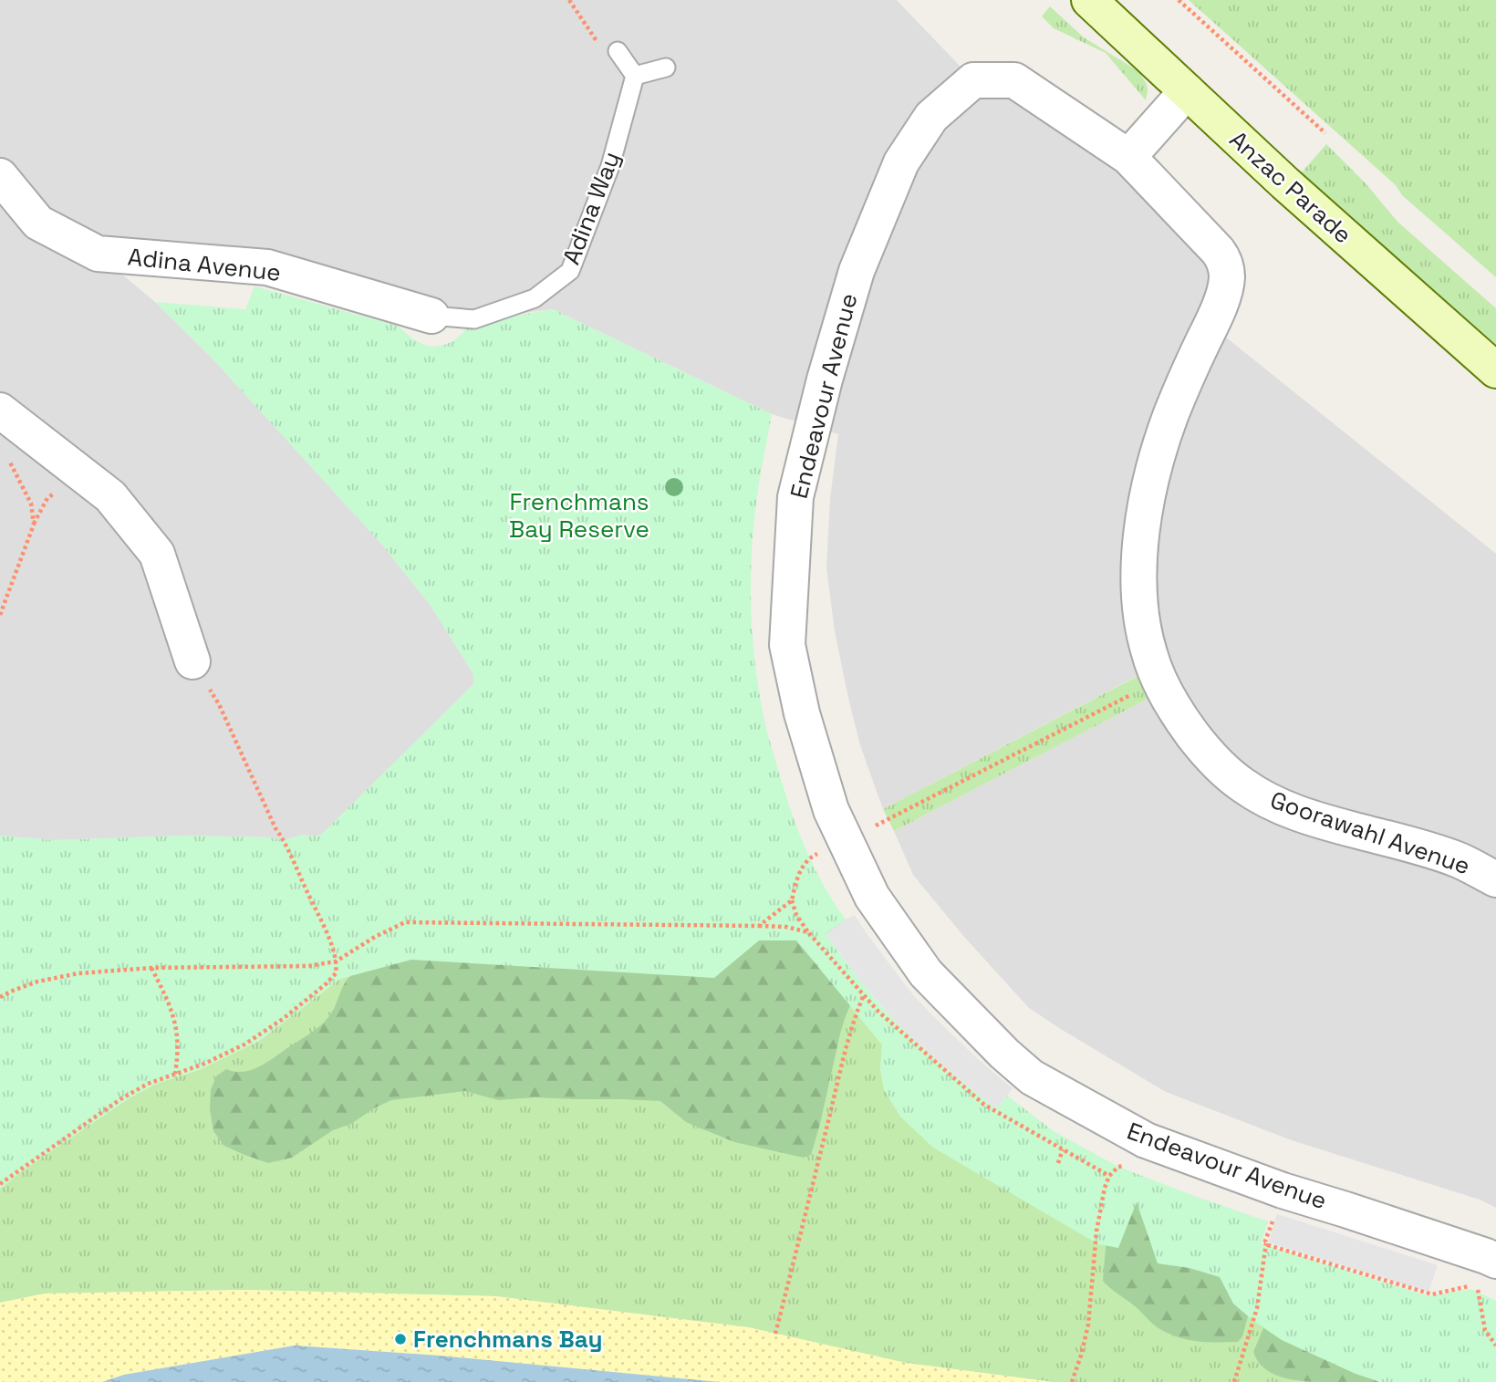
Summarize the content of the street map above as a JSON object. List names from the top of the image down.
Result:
{
  "streets": {
    "main road": ["Anzac Parade"],
    "street": ["Adina Avenue", "Endeavour Avenue", "Goorawahl Avenue"],
    "lane": ["Adina Way"]
  },
  "crossings": [
    ["Adina Way", "Adina Avenue"],
    ["Endeavour Avenue", "Goorawahl Avenue"]
  ],
  "parks": ["Frenchmans Bay Reserve"],
  "places": ["Frenchmans Bay"]
}
